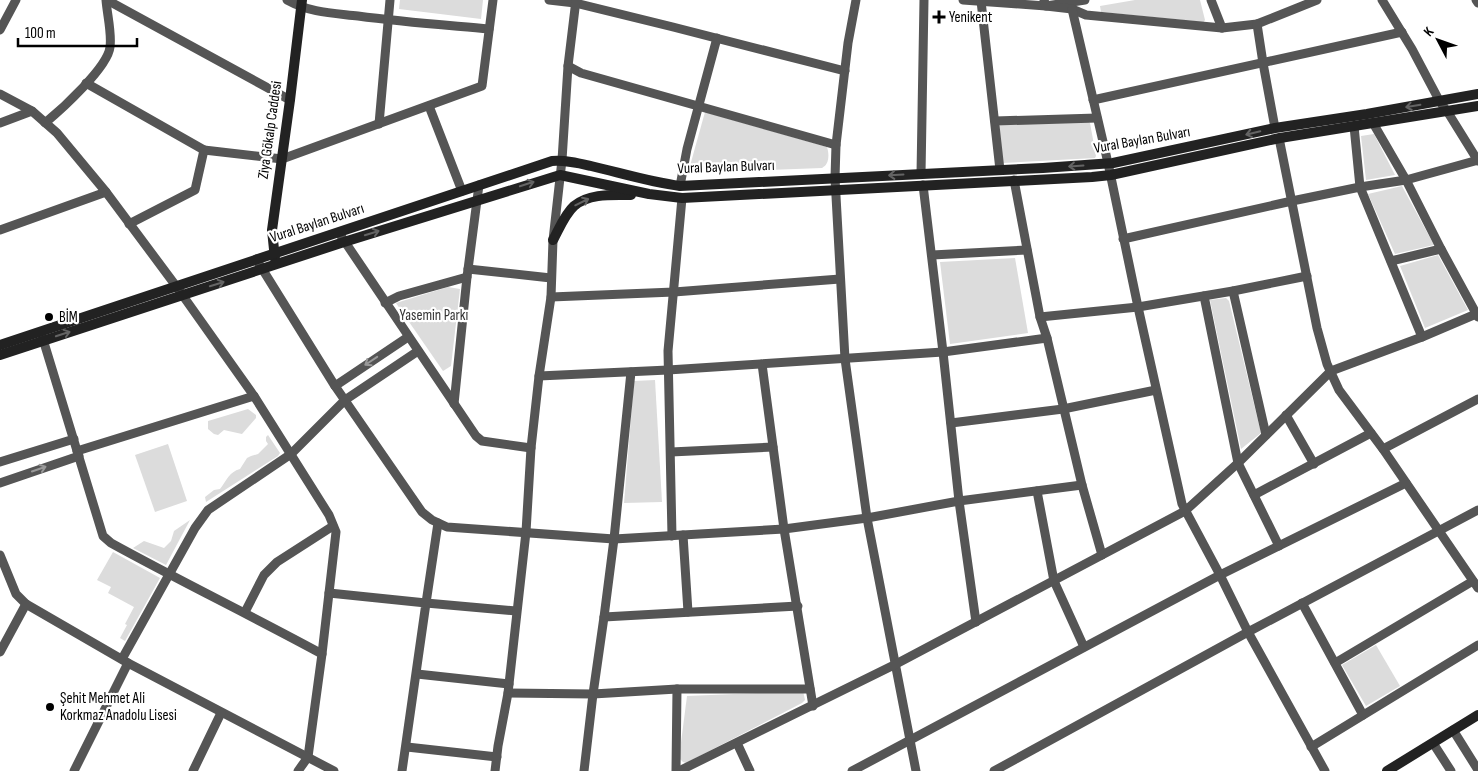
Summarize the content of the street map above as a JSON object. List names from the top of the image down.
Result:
{
  "streets": {
    "main road": ["Ziya Gökalp Caddesi", "Vural Baylan Bulvarı"]
  },
  "crossings": [
    ["Ziya Gökalp Caddesi", "Vural Baylan Bulvarı"]
  ],
  "parks": ["Yasemin Parkı"],
  "places": {
    "health": ["Yenikent"],
    "other": ["BİM", "Şehit Mehmet Ali Korkmaz Anadolu Lisesi"]
  },
  "scale_bar": "100 m",
  "north": "top left"
}
